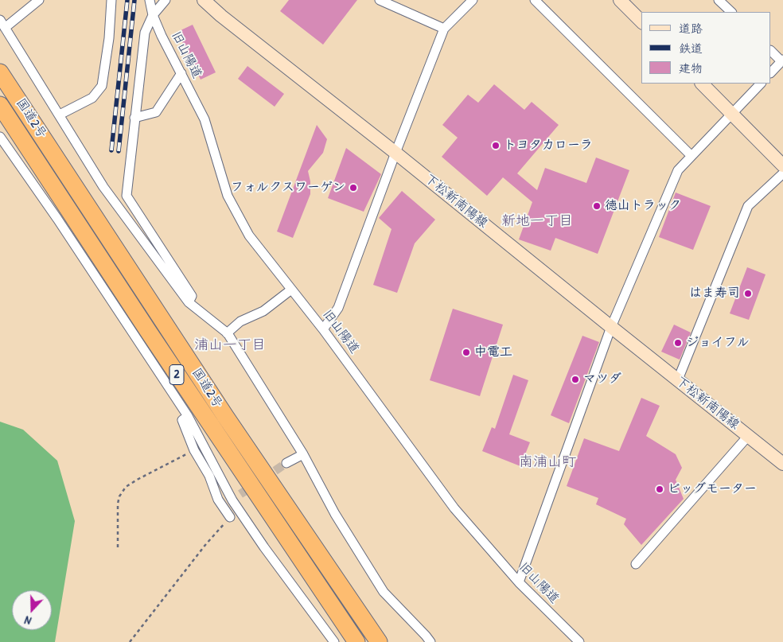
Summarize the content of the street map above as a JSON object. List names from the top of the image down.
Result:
{
  "streets": {
    "highway": ["国道2号", "2"],
    "main road": ["下松新南陽線"],
    "street": ["旧山陽道"]
  },
  "districts": ["新地一丁目", "浦山一丁目", "南浦山町"],
  "places": [
    "トヨタカローラ",
    "フォルクスワーゲン",
    "徳山トラック",
    "はま寿司",
    "ジョイフル",
    "中電工",
    "マツダ",
    "ビッグモーター"
  ],
  "legend": ["道路", "鉄道", "建物"],
  "north": "bottom"
}
